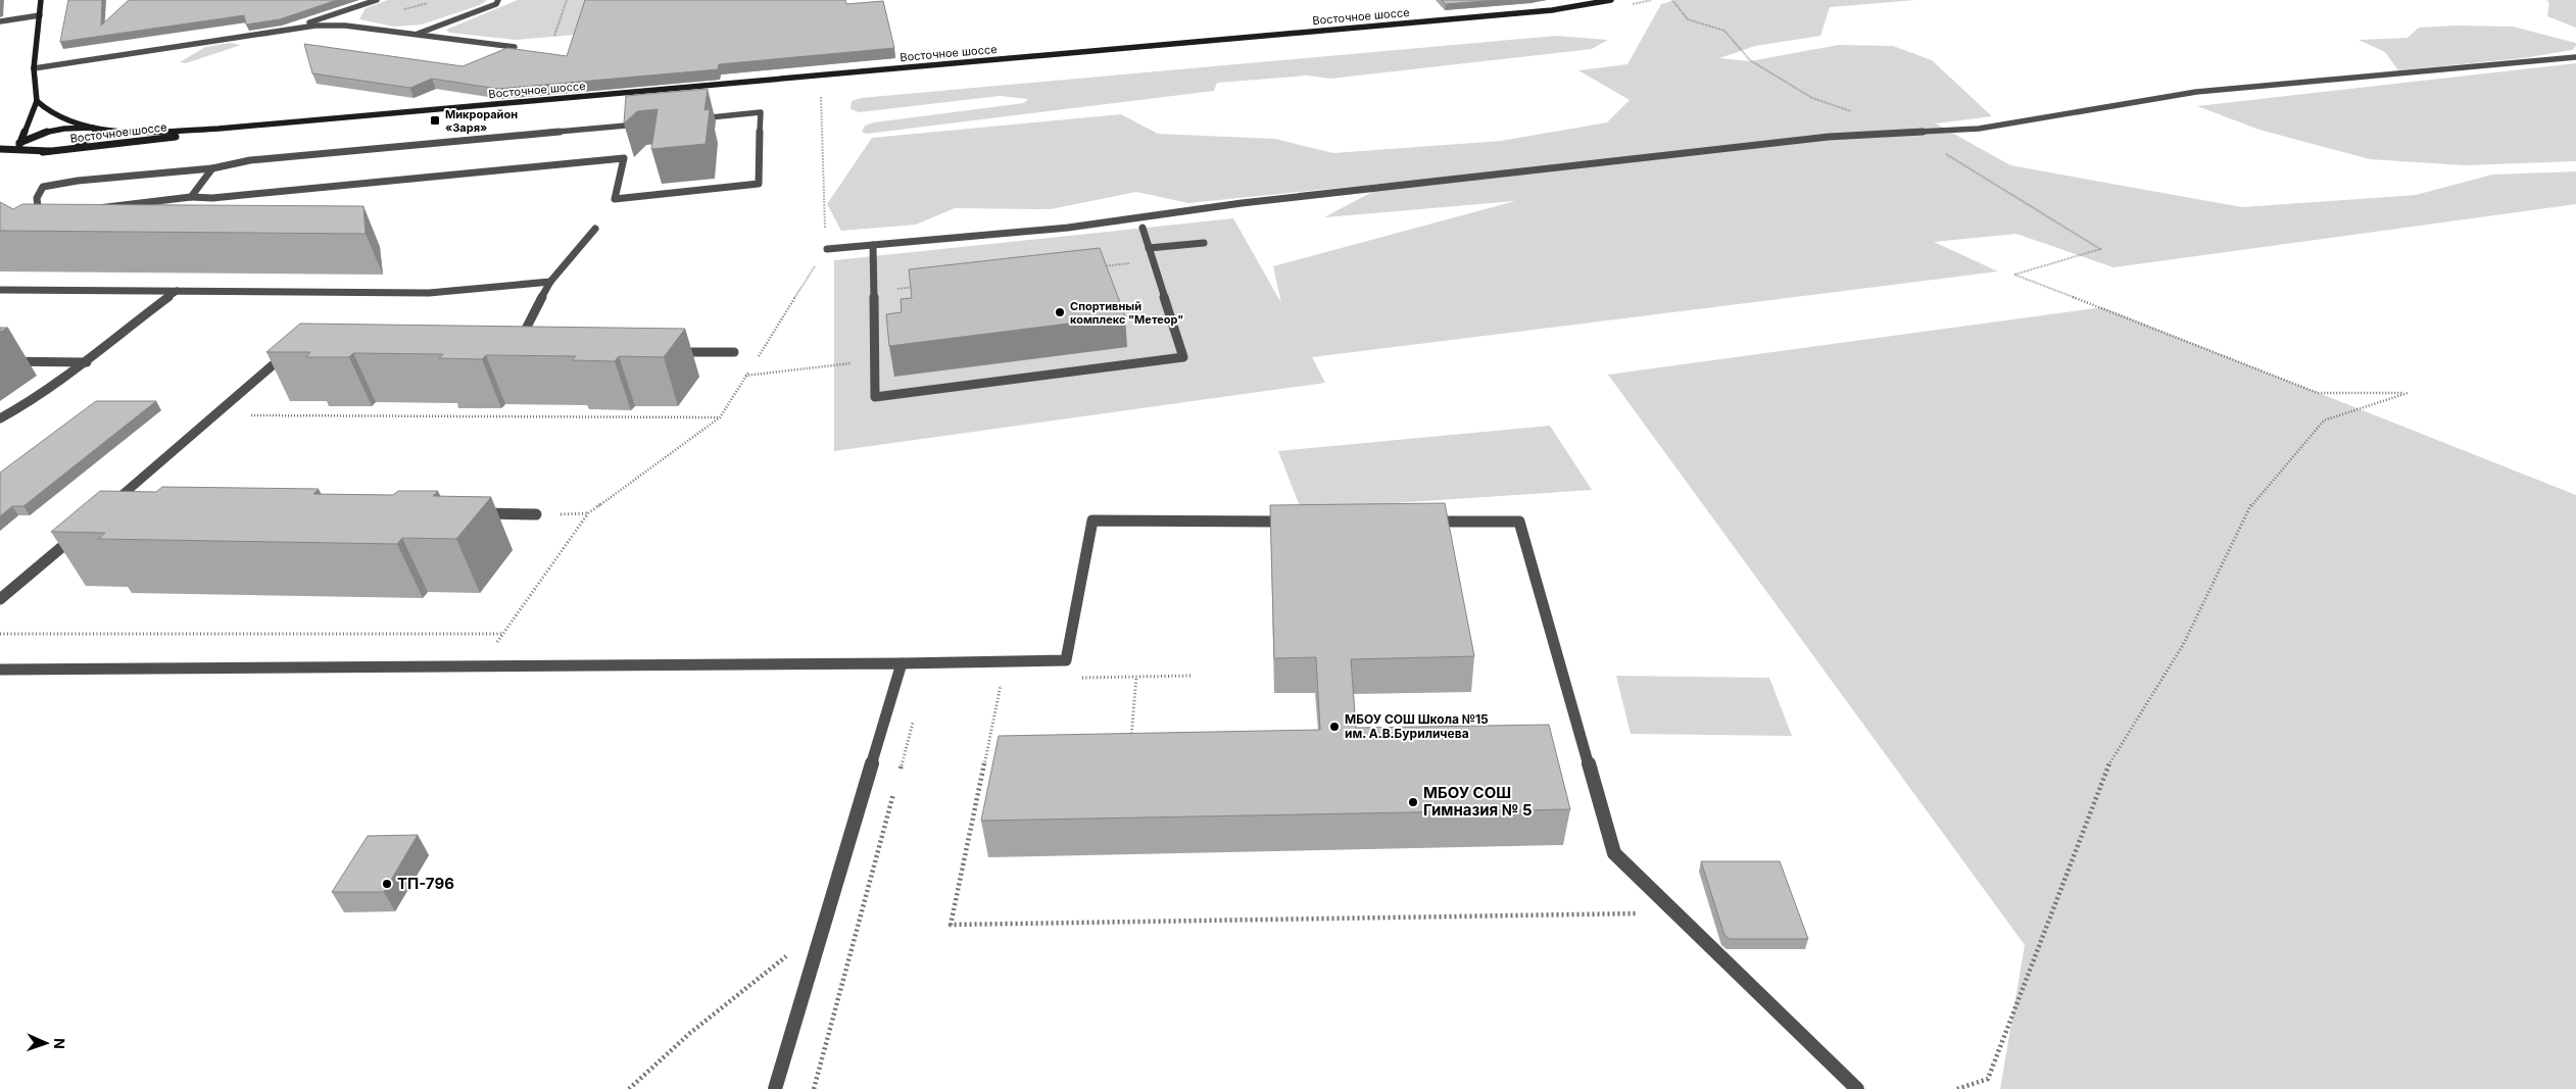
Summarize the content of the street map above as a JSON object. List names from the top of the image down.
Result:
{
  "streets": {
    "main road": ["Восточное шоссе"]
  },
  "places": {
    "transit": ["Микрорайон «Заря»"],
    "other": [
      "Спортивный комплекс \"Метеор\"",
      "МБОУ СОШ Школа №15 им. А.В.Буриличева",
      "МБОУ СОШ Гимназия № 5",
      "ТП-796"
    ]
  },
  "north": "right"
}
